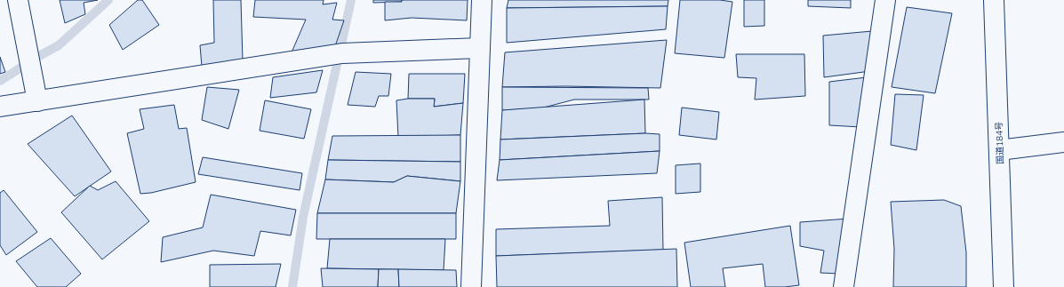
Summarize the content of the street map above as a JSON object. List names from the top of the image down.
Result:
{
  "streets": {
    "main road": ["国道184号"]
  }
}
